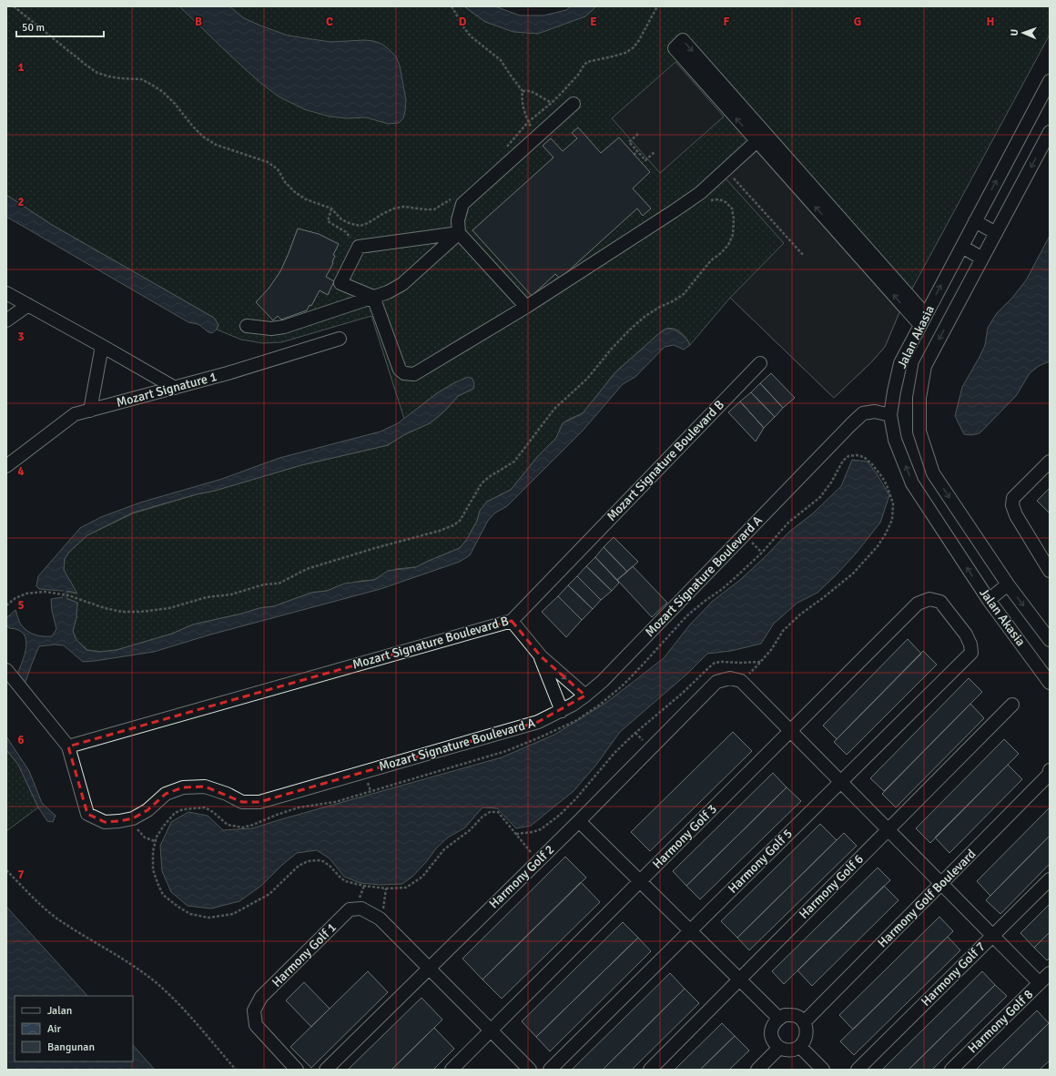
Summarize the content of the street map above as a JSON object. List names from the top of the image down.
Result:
{
  "streets": {
    "street": [
      "Jalan Akasia",
      "Mozart Signature 1",
      "Mozart Signature Boulevard B",
      "Mozart Signature Boulevard A",
      "Harmony Golf 3",
      "Harmony Golf 5",
      "Harmony Golf 2",
      "Harmony Golf 6",
      "Harmony Golf Boulevard",
      "Harmony Golf 1",
      "Harmony Golf 7",
      "Harmony Golf 8"
    ]
  },
  "crossings": [
    ["Jalan Akasia", "Mozart Signature Boulevard A"],
    ["Mozart Signature Boulevard B", "Mozart Signature Boulevard A"],
    ["Harmony Golf 3", "Harmony Golf 5"],
    ["Harmony Golf 3", "Harmony Golf 2"]
  ],
  "legend": ["Jalan", "Air", "Bangunan"],
  "scale_bar": "50 m",
  "north": "left",
  "grid": {
    "columns": [
      "B",
      "C",
      "D",
      "E",
      "F",
      "G",
      "H"
    ],
    "rows": [
      "1",
      "2",
      "3",
      "4",
      "5",
      "6",
      "7"
    ]
  }
}
